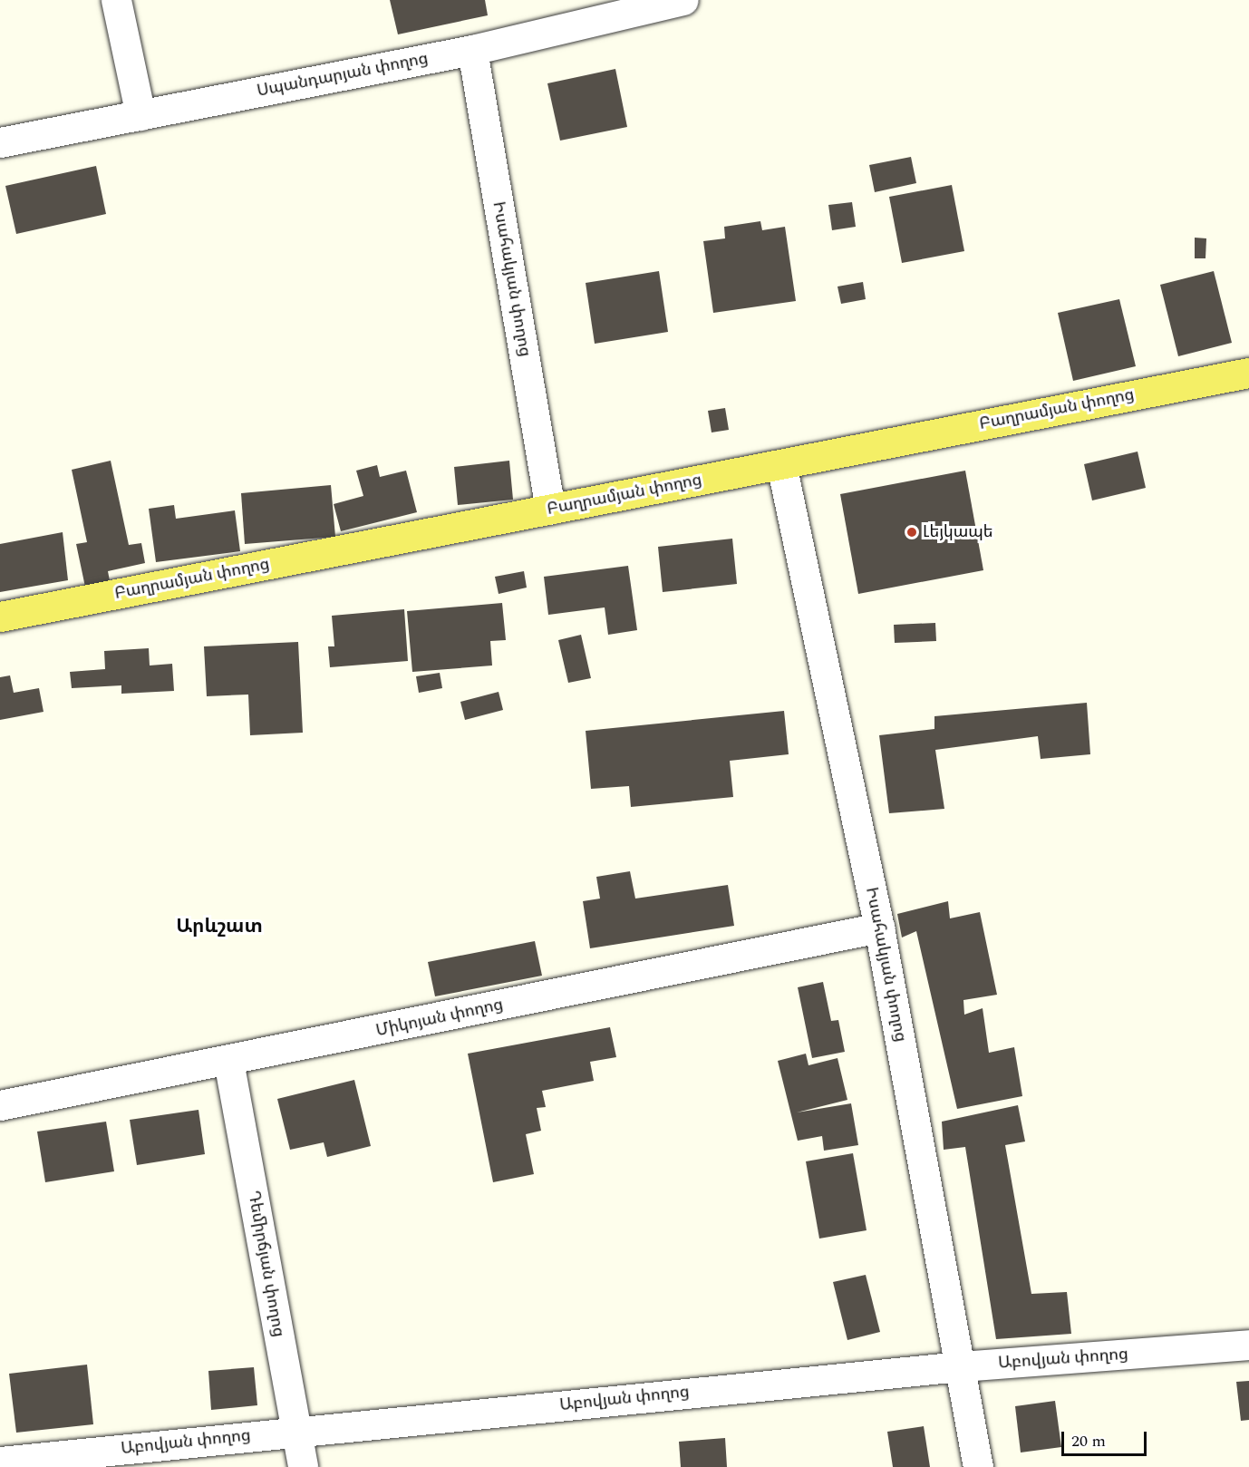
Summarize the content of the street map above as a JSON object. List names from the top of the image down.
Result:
{
  "streets": {
    "main road": ["Բաղրամյան փողոց"],
    "street": [
      "Սպանդարյան փողոց",
      "Իսահակյան փողոց",
      "Միկոյան փողոց",
      "Դեմիրճյան փողոց",
      "Աբովյան փողոց"
    ]
  },
  "crossings": [
    ["Սպանդարյան փողոց", "Իսահակյան փողոց"],
    ["Իսահակյան փողոց", "Բաղրամյան փողոց"],
    ["Իսահակյան փողոց", "Միկոյան փողոց"],
    ["Իսահակյան փողոց", "Աբովյան փողոց"],
    ["Միկոյան փողոց", "Դեմիրճյան փողոց"],
    ["Դեմիրճյան փողոց", "Աբովյան փողոց"]
  ],
  "districts": ["Արևշատ"],
  "places": ["Լեյկապե"],
  "scale_bar": "20 m"
}
